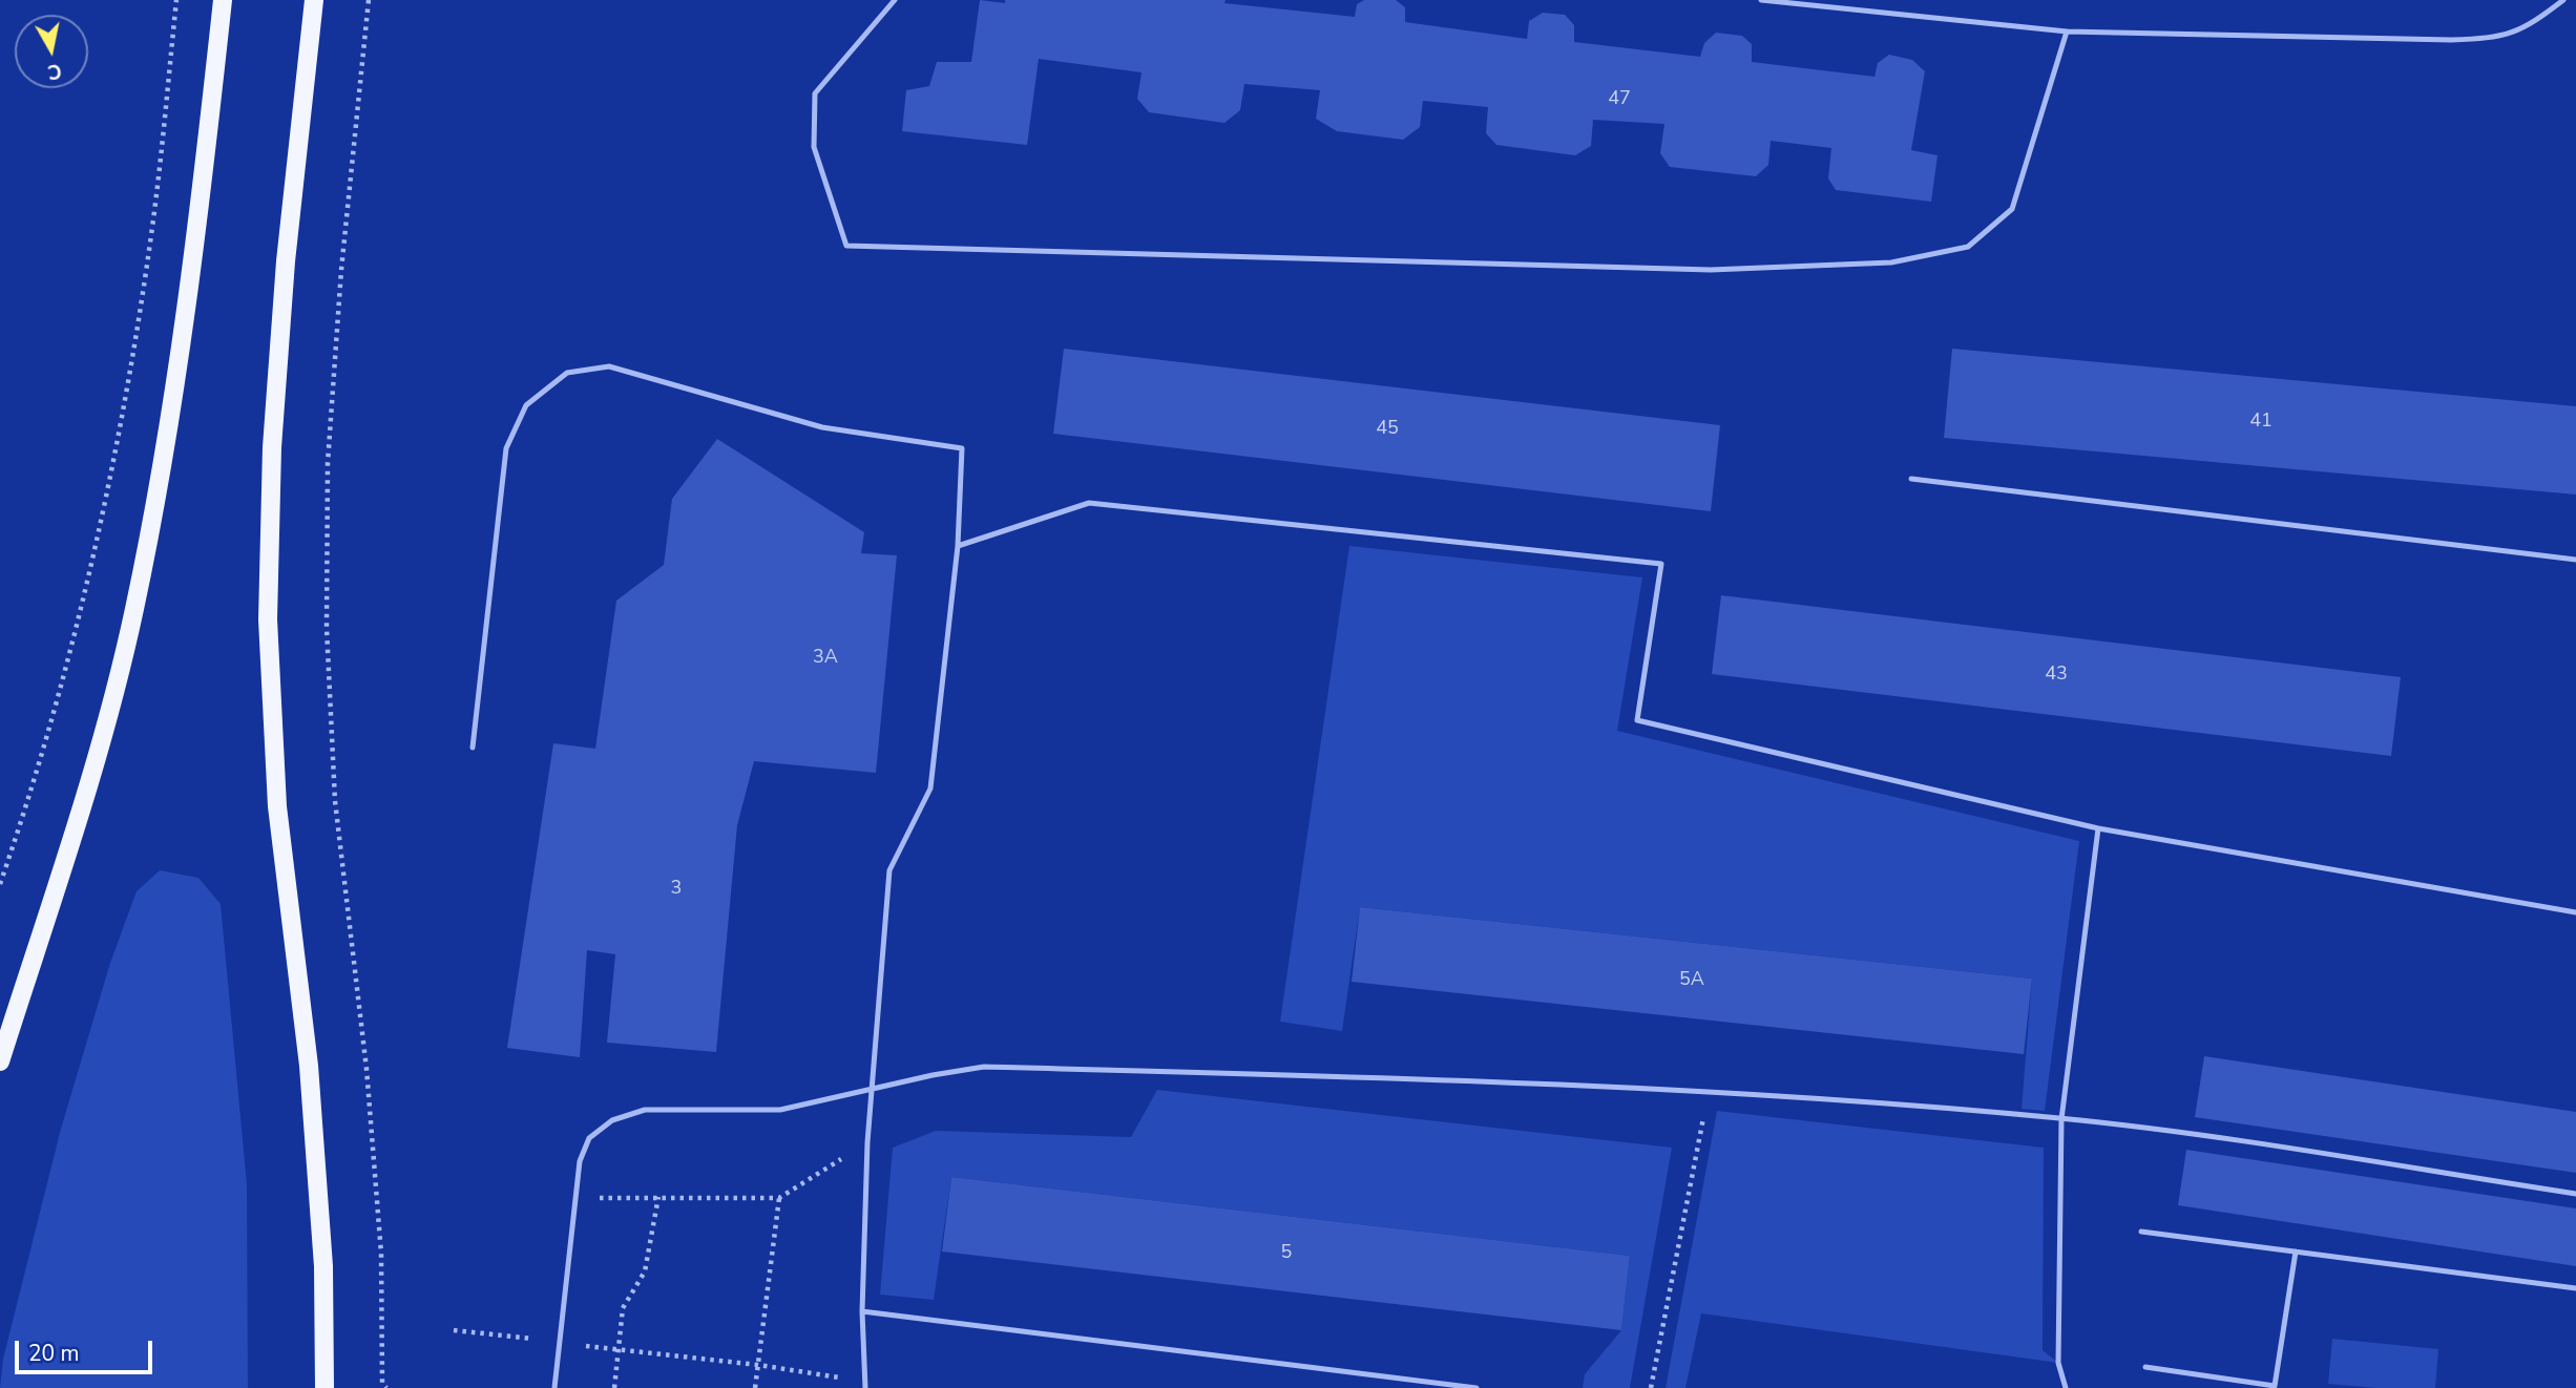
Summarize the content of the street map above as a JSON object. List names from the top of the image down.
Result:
{
  "house_numbers": [
    "47",
    "41",
    "45",
    "3А",
    "43",
    "3",
    "5А",
    "5"
  ],
  "scale_bar": "20 m",
  "north": "bottom"
}
